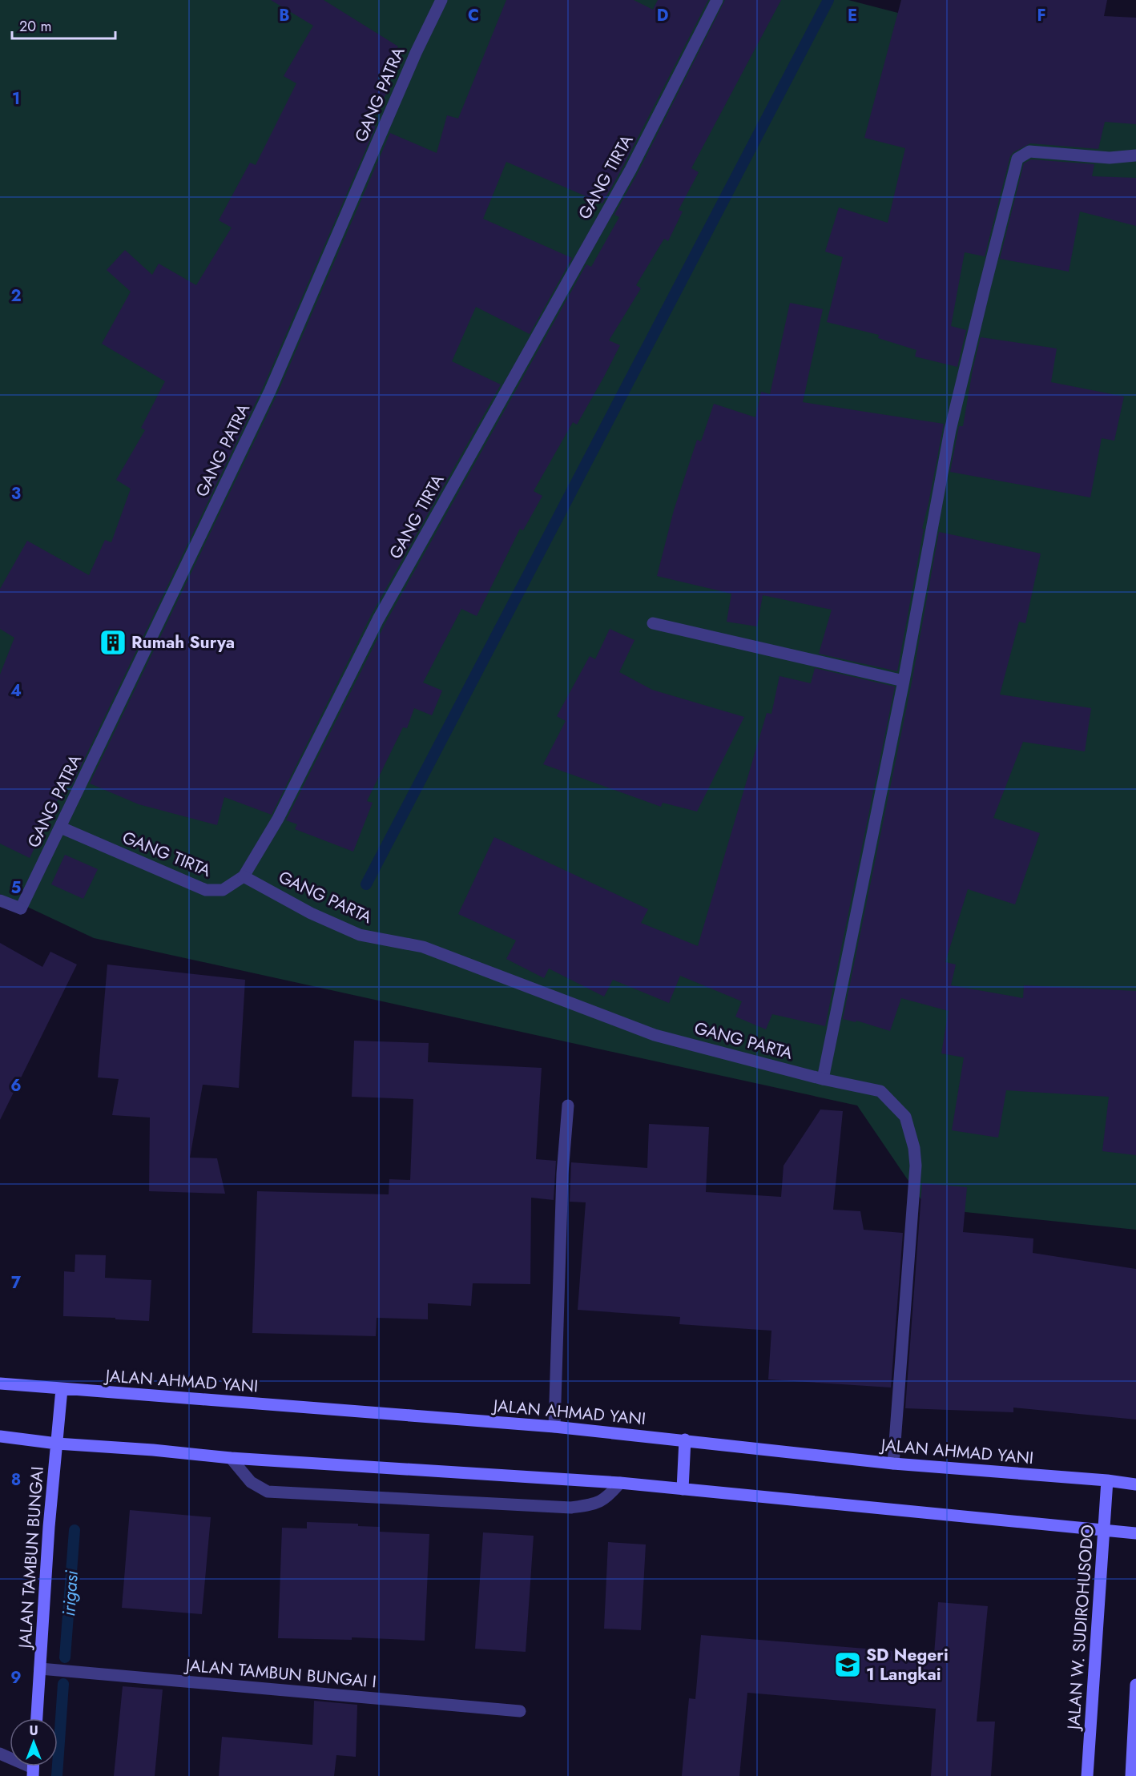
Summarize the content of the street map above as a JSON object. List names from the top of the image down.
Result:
{
  "streets": {
    "main road": ["JALAN AHMAD YANI", "JALAN TAMBUN BUNGAI", "JALAN W. SUDIROHUSODO"],
    "street": [
      "GANG PATRA",
      "GANG TIRTA",
      "GANG PARTA",
      "JALAN TAMBUN BUNGAI I"
    ]
  },
  "crossings": [
    ["GANG PATRA", "GANG TIRTA"],
    ["GANG TIRTA", "GANG PARTA"],
    ["GANG PARTA", "JALAN AHMAD YANI"],
    ["JALAN AHMAD YANI", "JALAN TAMBUN BUNGAI"],
    ["JALAN AHMAD YANI", "JALAN W. SUDIROHUSODO"],
    ["JALAN TAMBUN BUNGAI", "JALAN TAMBUN BUNGAI I"]
  ],
  "water": ["irigasi"],
  "places": {
    "building": ["Rumah Surya"],
    "school or university": ["SD Negeri 1 Langkai"]
  },
  "scale_bar": "20 m",
  "north": "top",
  "grid": {
    "columns": [
      "B",
      "C",
      "D",
      "E",
      "F"
    ],
    "rows": [
      "1",
      "2",
      "3",
      "4",
      "5",
      "6",
      "7",
      "8",
      "9"
    ]
  }
}
